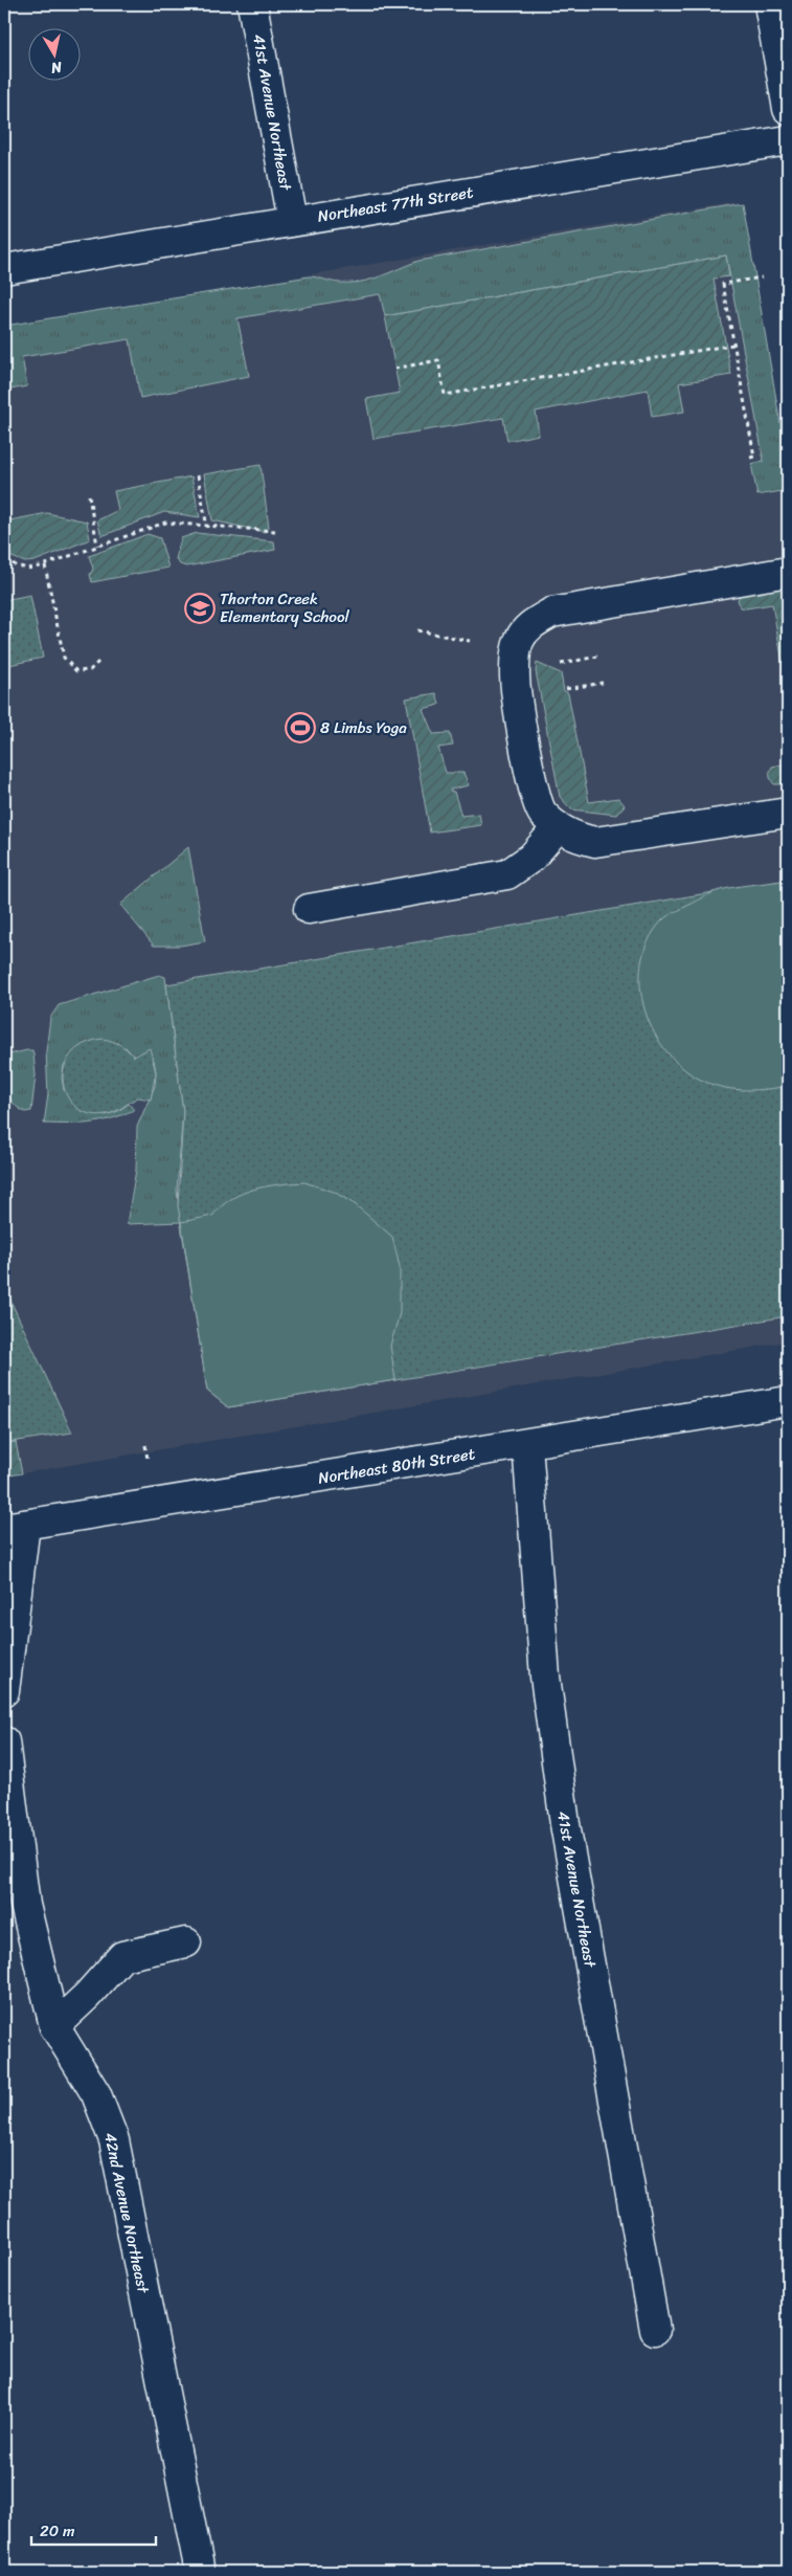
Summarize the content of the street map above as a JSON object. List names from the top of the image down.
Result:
{
  "streets": {
    "street": [
      "41st Avenue Northeast",
      "Northeast 77th Street",
      "Northeast 80th Street",
      "42nd Avenue Northeast"
    ]
  },
  "crossings": [
    ["41st Avenue Northeast", "Northeast 77th Street"],
    ["41st Avenue Northeast", "Northeast 80th Street"]
  ],
  "places": {
    "school or university": ["Thorton Creek Elementary School"],
    "sports": ["8 Limbs Yoga"]
  },
  "scale_bar": "20 m",
  "north": "bottom"
}
